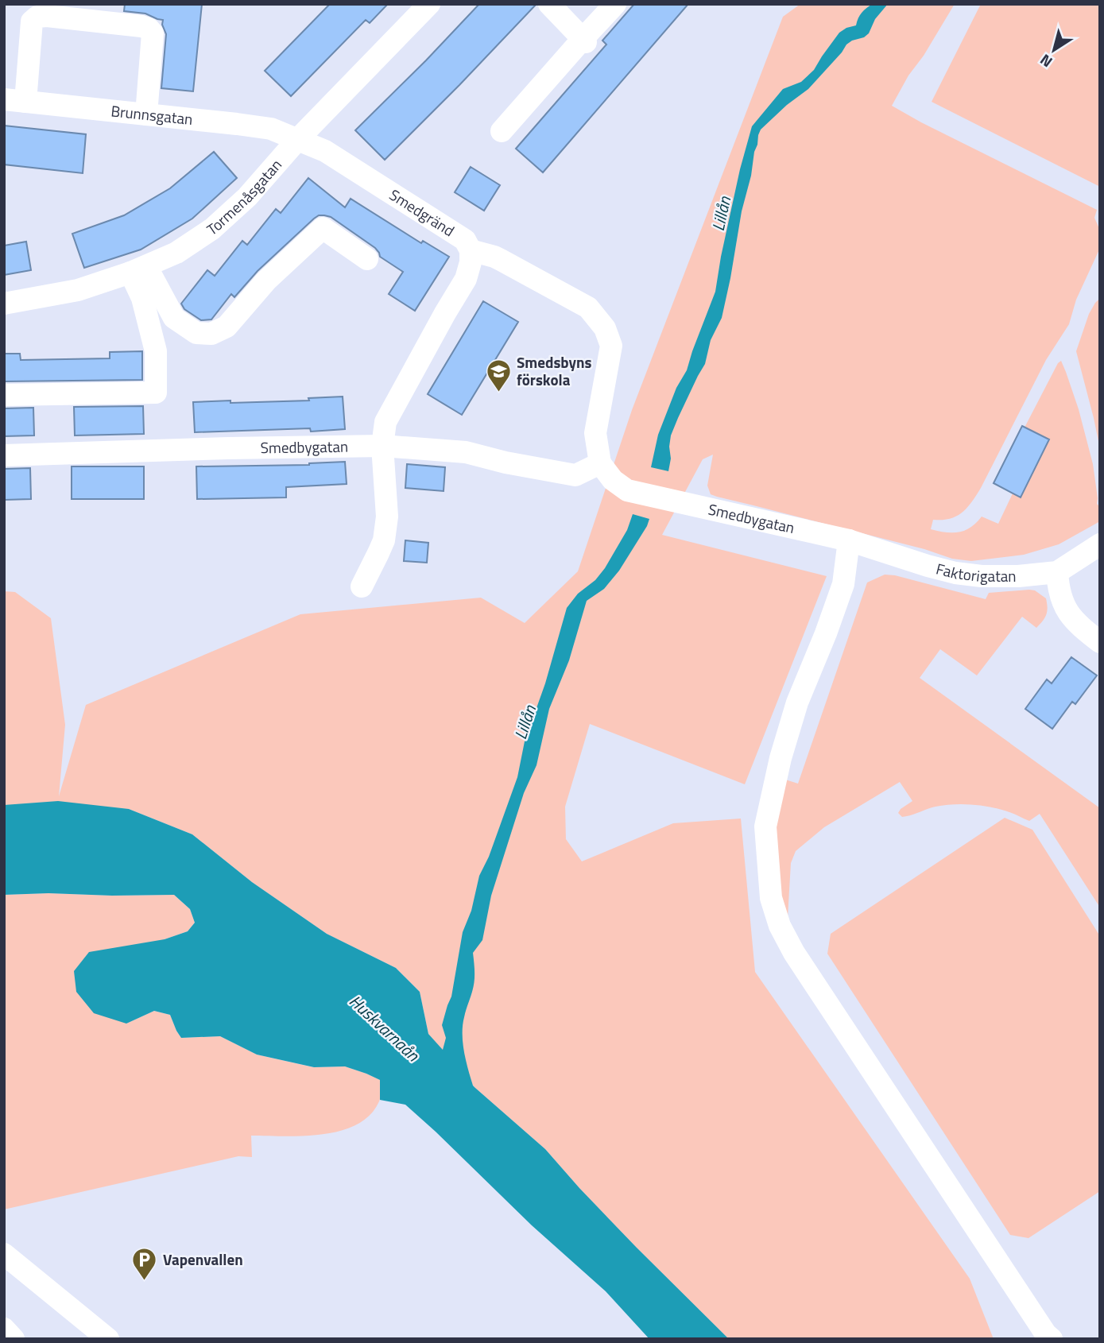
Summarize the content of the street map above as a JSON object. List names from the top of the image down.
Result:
{
  "streets": {
    "street": [
      "Brunnsgatan",
      "Tormenåsgatan",
      "Smedgränd",
      "Smedbygatan",
      "Faktorigatan"
    ]
  },
  "crossings": [
    ["Brunnsgatan", "Tormenåsgatan"],
    ["Brunnsgatan", "Smedgränd"],
    ["Tormenåsgatan", "Smedgränd"],
    ["Smedbygatan", "Faktorigatan"]
  ],
  "water": ["Lillån", "Huskvarnaån"],
  "places": {
    "school or university": ["Smedsbyns förskola"],
    "parking": ["Vapenvallen"]
  },
  "north": "bottom left"
}
